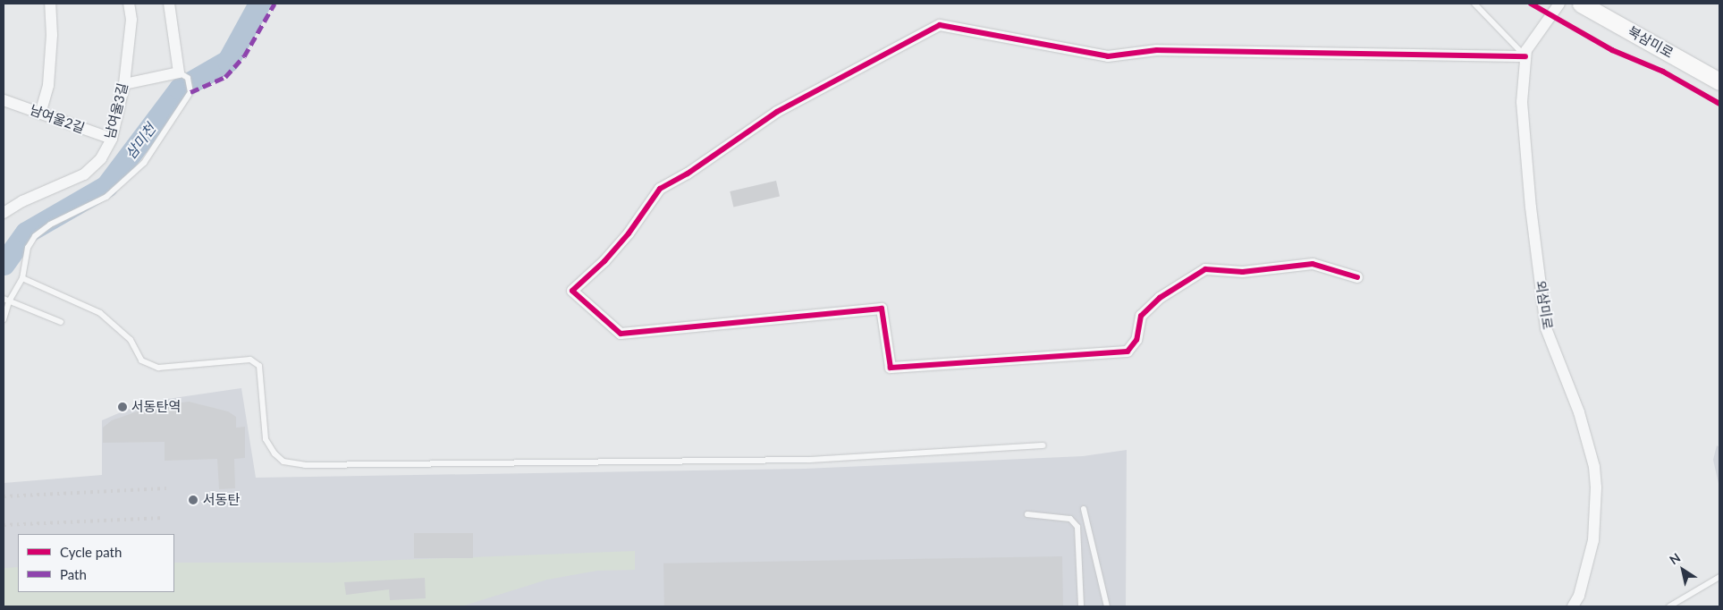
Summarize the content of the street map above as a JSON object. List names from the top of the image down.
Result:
{
  "streets": {
    "street": [
      "북삼미로",
      "남여울3길",
      "남여울2길",
      "외삼미로"
    ]
  },
  "crossings": [
    ["남여울3길", "남여울2길"]
  ],
  "water": ["삼미천"],
  "places": ["서동탄역", "서동탄"],
  "legend": ["Cycle path", "Path"],
  "north": "top left"
}
